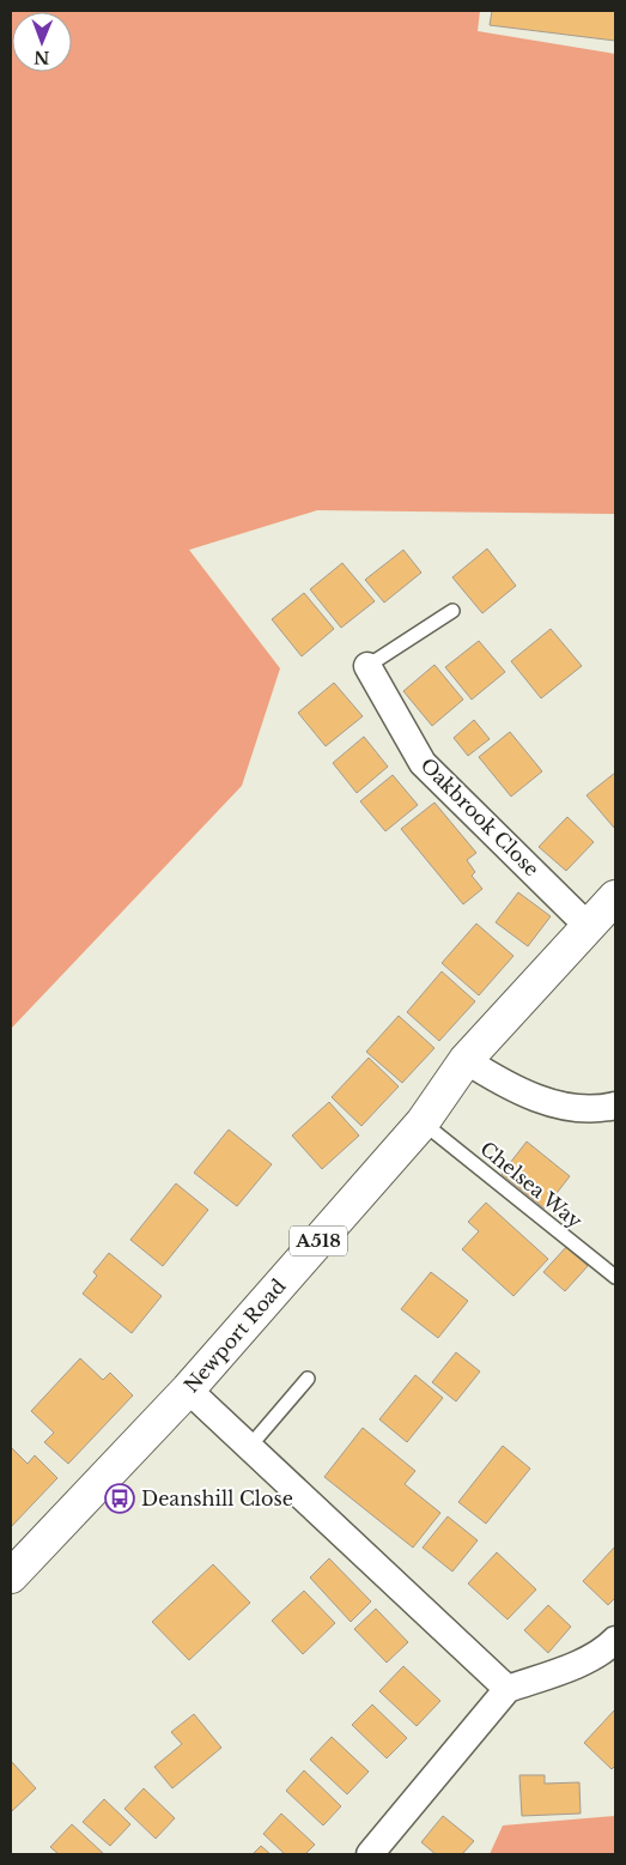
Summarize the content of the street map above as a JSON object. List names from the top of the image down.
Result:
{
  "streets": {
    "highway": ["A518", "Newport Road"],
    "street": ["Oakbrook Close"],
    "lane": ["Chelsea Way"]
  },
  "crossings": [
    ["Oakbrook Close", "Newport Road"],
    ["Chelsea Way", "Newport Road"]
  ],
  "places": {
    "bus stop": ["Deanshill Close"]
  },
  "north": "bottom"
}
